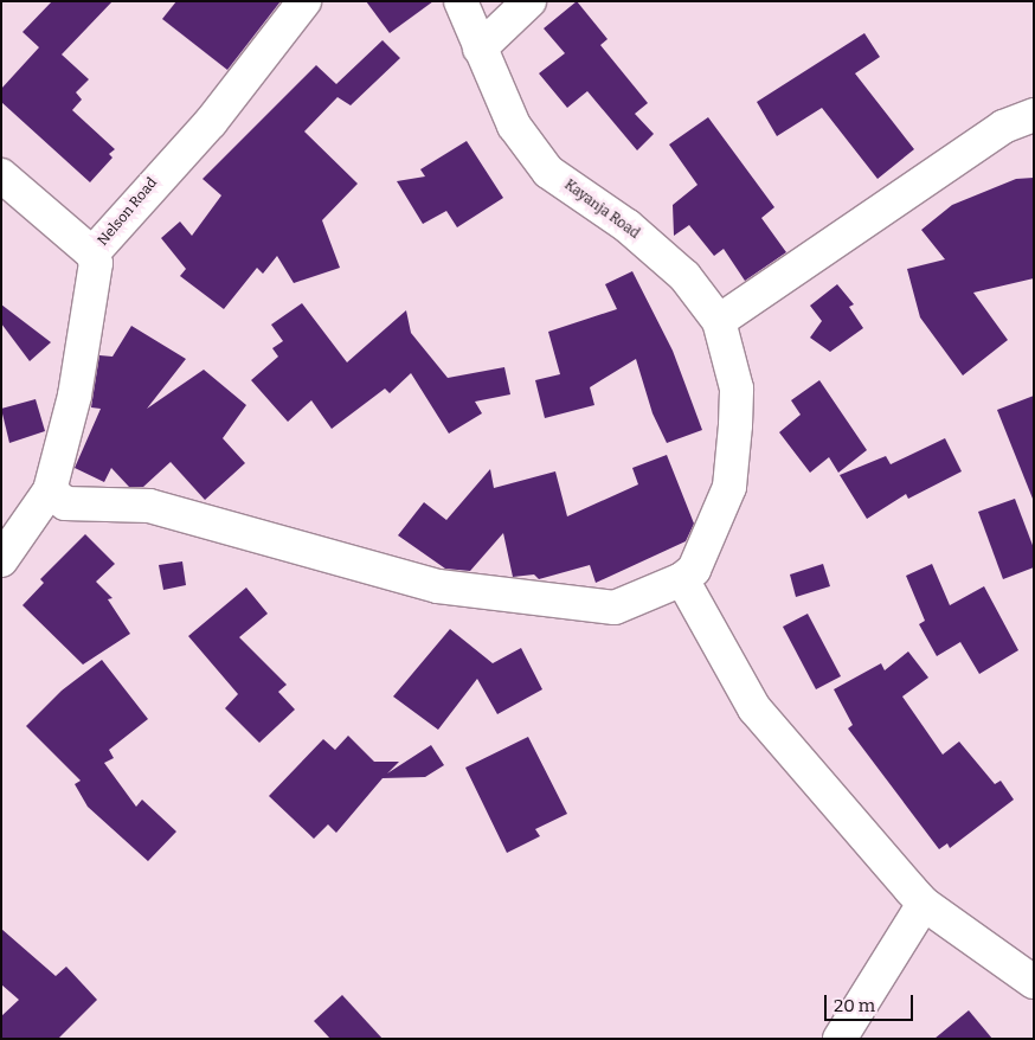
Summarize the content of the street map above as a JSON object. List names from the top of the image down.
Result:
{
  "streets": {
    "street": ["Kayanja Road", "Nelson Road"]
  },
  "scale_bar": "20 m"
}
